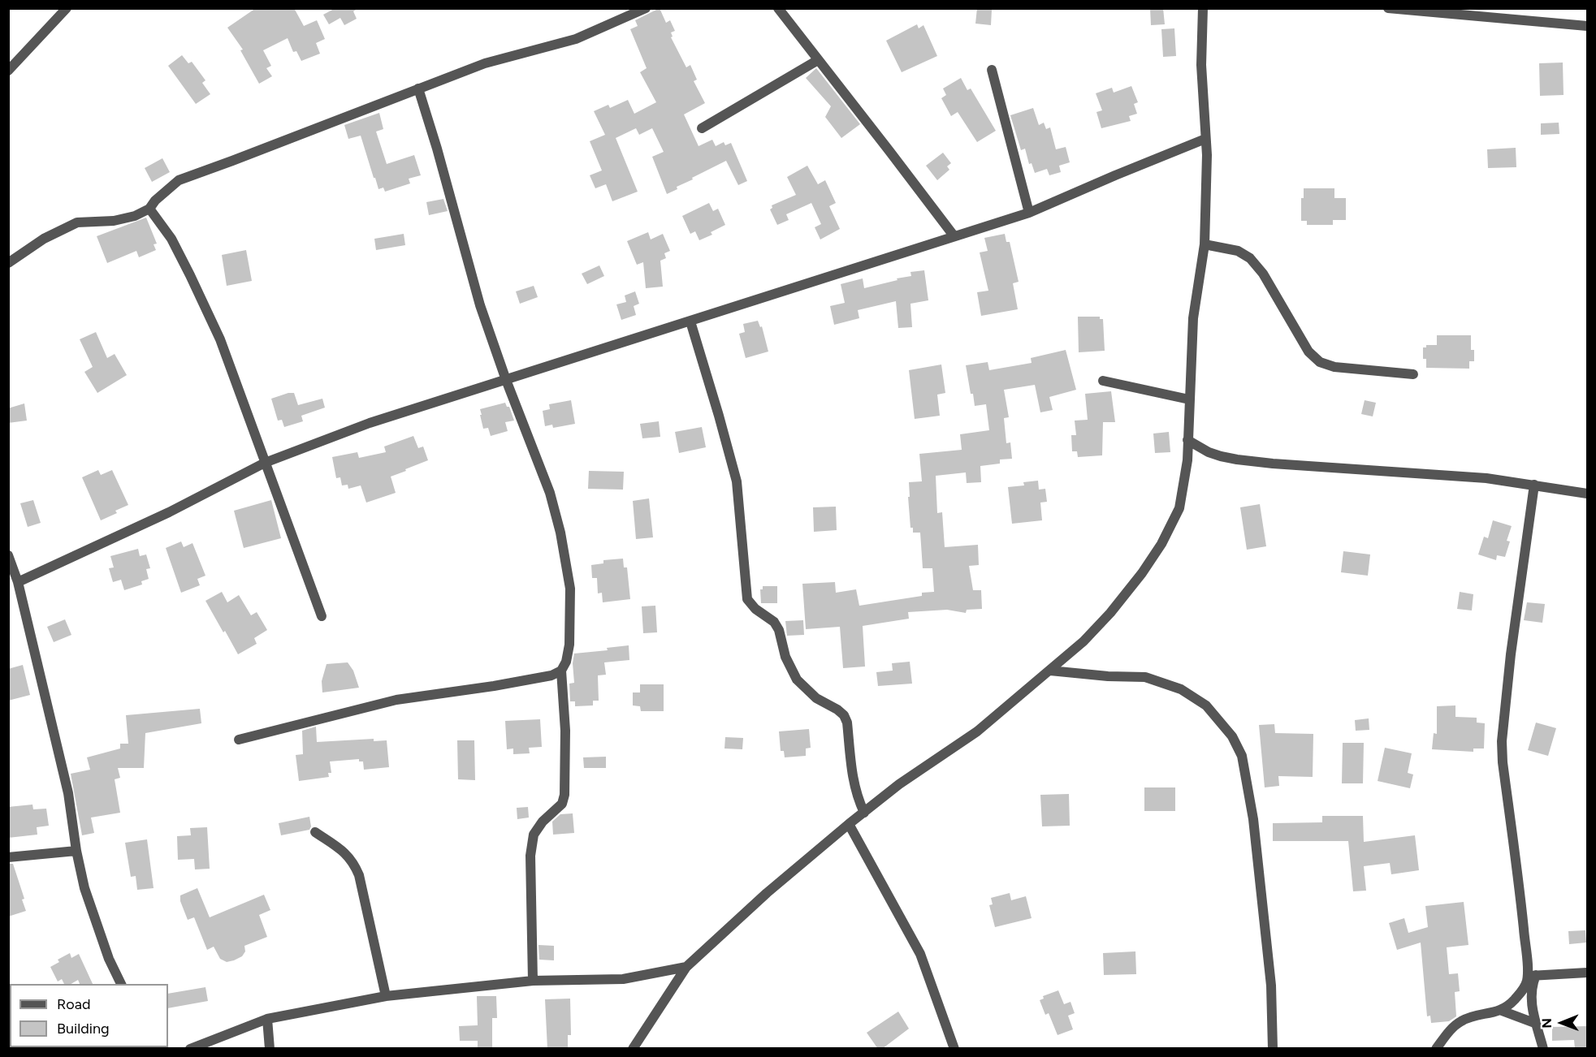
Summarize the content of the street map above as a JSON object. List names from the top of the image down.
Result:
{
  "legend": ["Road", "Building"],
  "north": "left"
}
